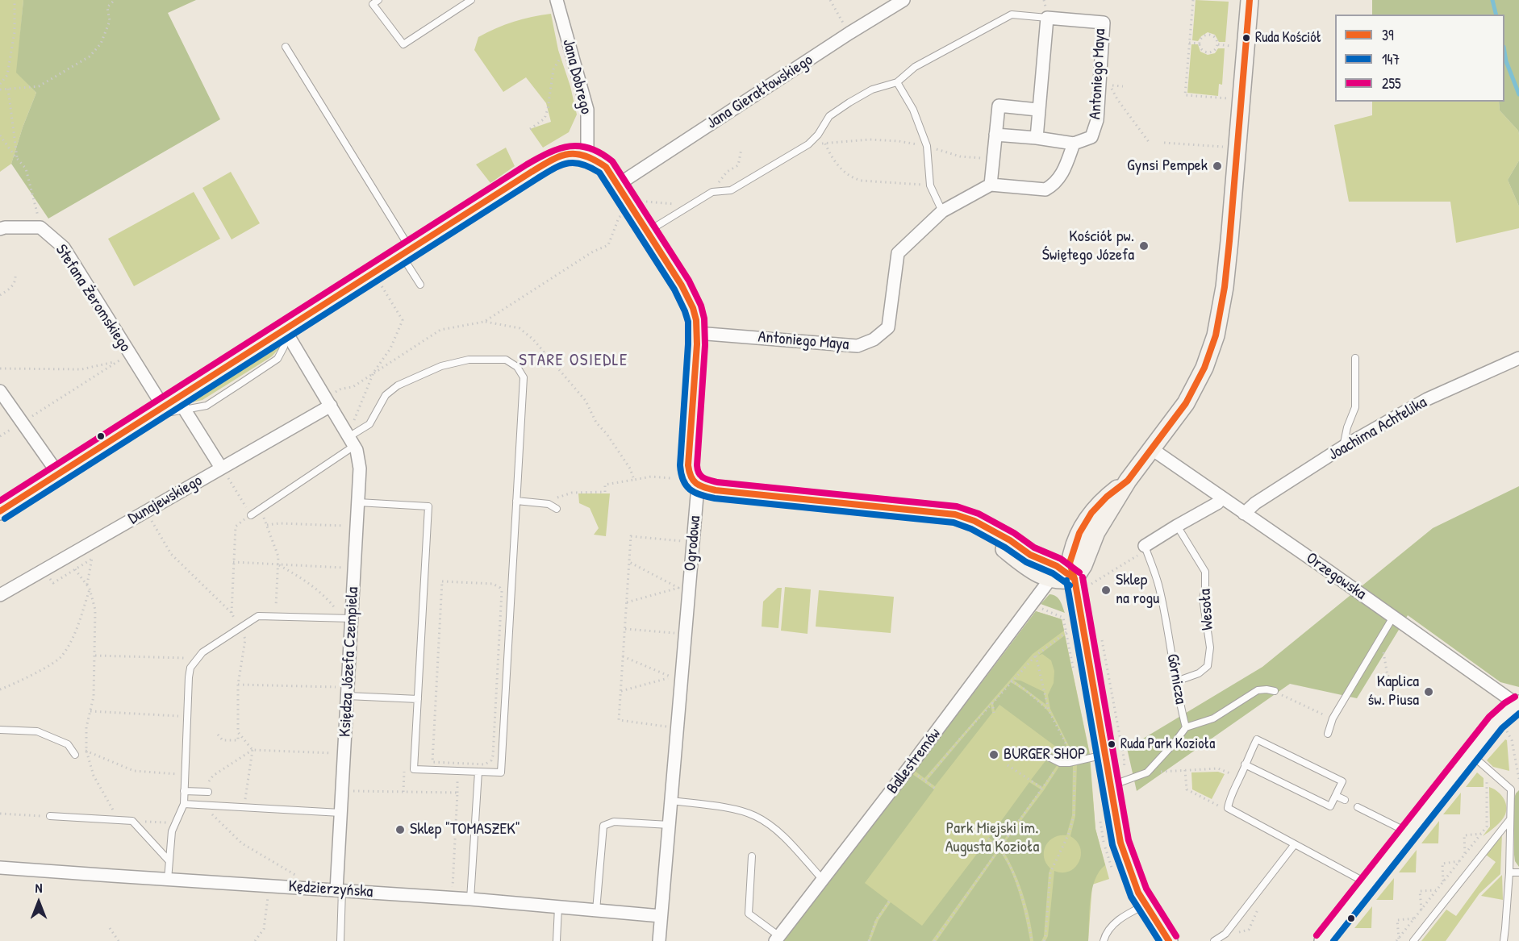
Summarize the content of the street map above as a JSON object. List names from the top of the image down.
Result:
{
  "streets": {
    "street": [
      "Antoniego Maya",
      "Jana Dobrego",
      "Jana Gierałtowskiego",
      "Stefana Żeromskiego",
      "Joachima Achtelika",
      "Dunajewskiego",
      "Ogrodowa",
      "Orzegowska",
      "Księdza Józefa Czempiela",
      "Ballestremów",
      "Kędzierzyńska"
    ],
    "lane": ["Wesoła", "Górnicza"]
  },
  "crossings": [
    ["Stefana Żeromskiego", "Dunajewskiego"],
    ["Joachima Achtelika", "Orzegowska"],
    ["Dunajewskiego", "Księdza Józefa Czempiela"],
    ["Ogrodowa", "Kędzierzyńska"],
    ["Wesoła", "Górnicza"],
    ["Księdza Józefa Czempiela", "Kędzierzyńska"]
  ],
  "districts": ["STARE OSIEDLE"],
  "parks": ["Park Miejski im. Augusta Kozioła"],
  "places": [
    "Ruda Kościół",
    "Gynsi Pempek",
    "Kościół pw. Świętego Józefa",
    "Sklep na rogu",
    "Kaplica św. Piusa",
    "Ruda Park Kozioła",
    "BURGER SHOP",
    "Sklep \"TOMASZEK\""
  ],
  "lines": ["transit line 39", "transit line 255", "transit line 147"],
  "legend": ["39", "147", "255"],
  "north": "top"
}
